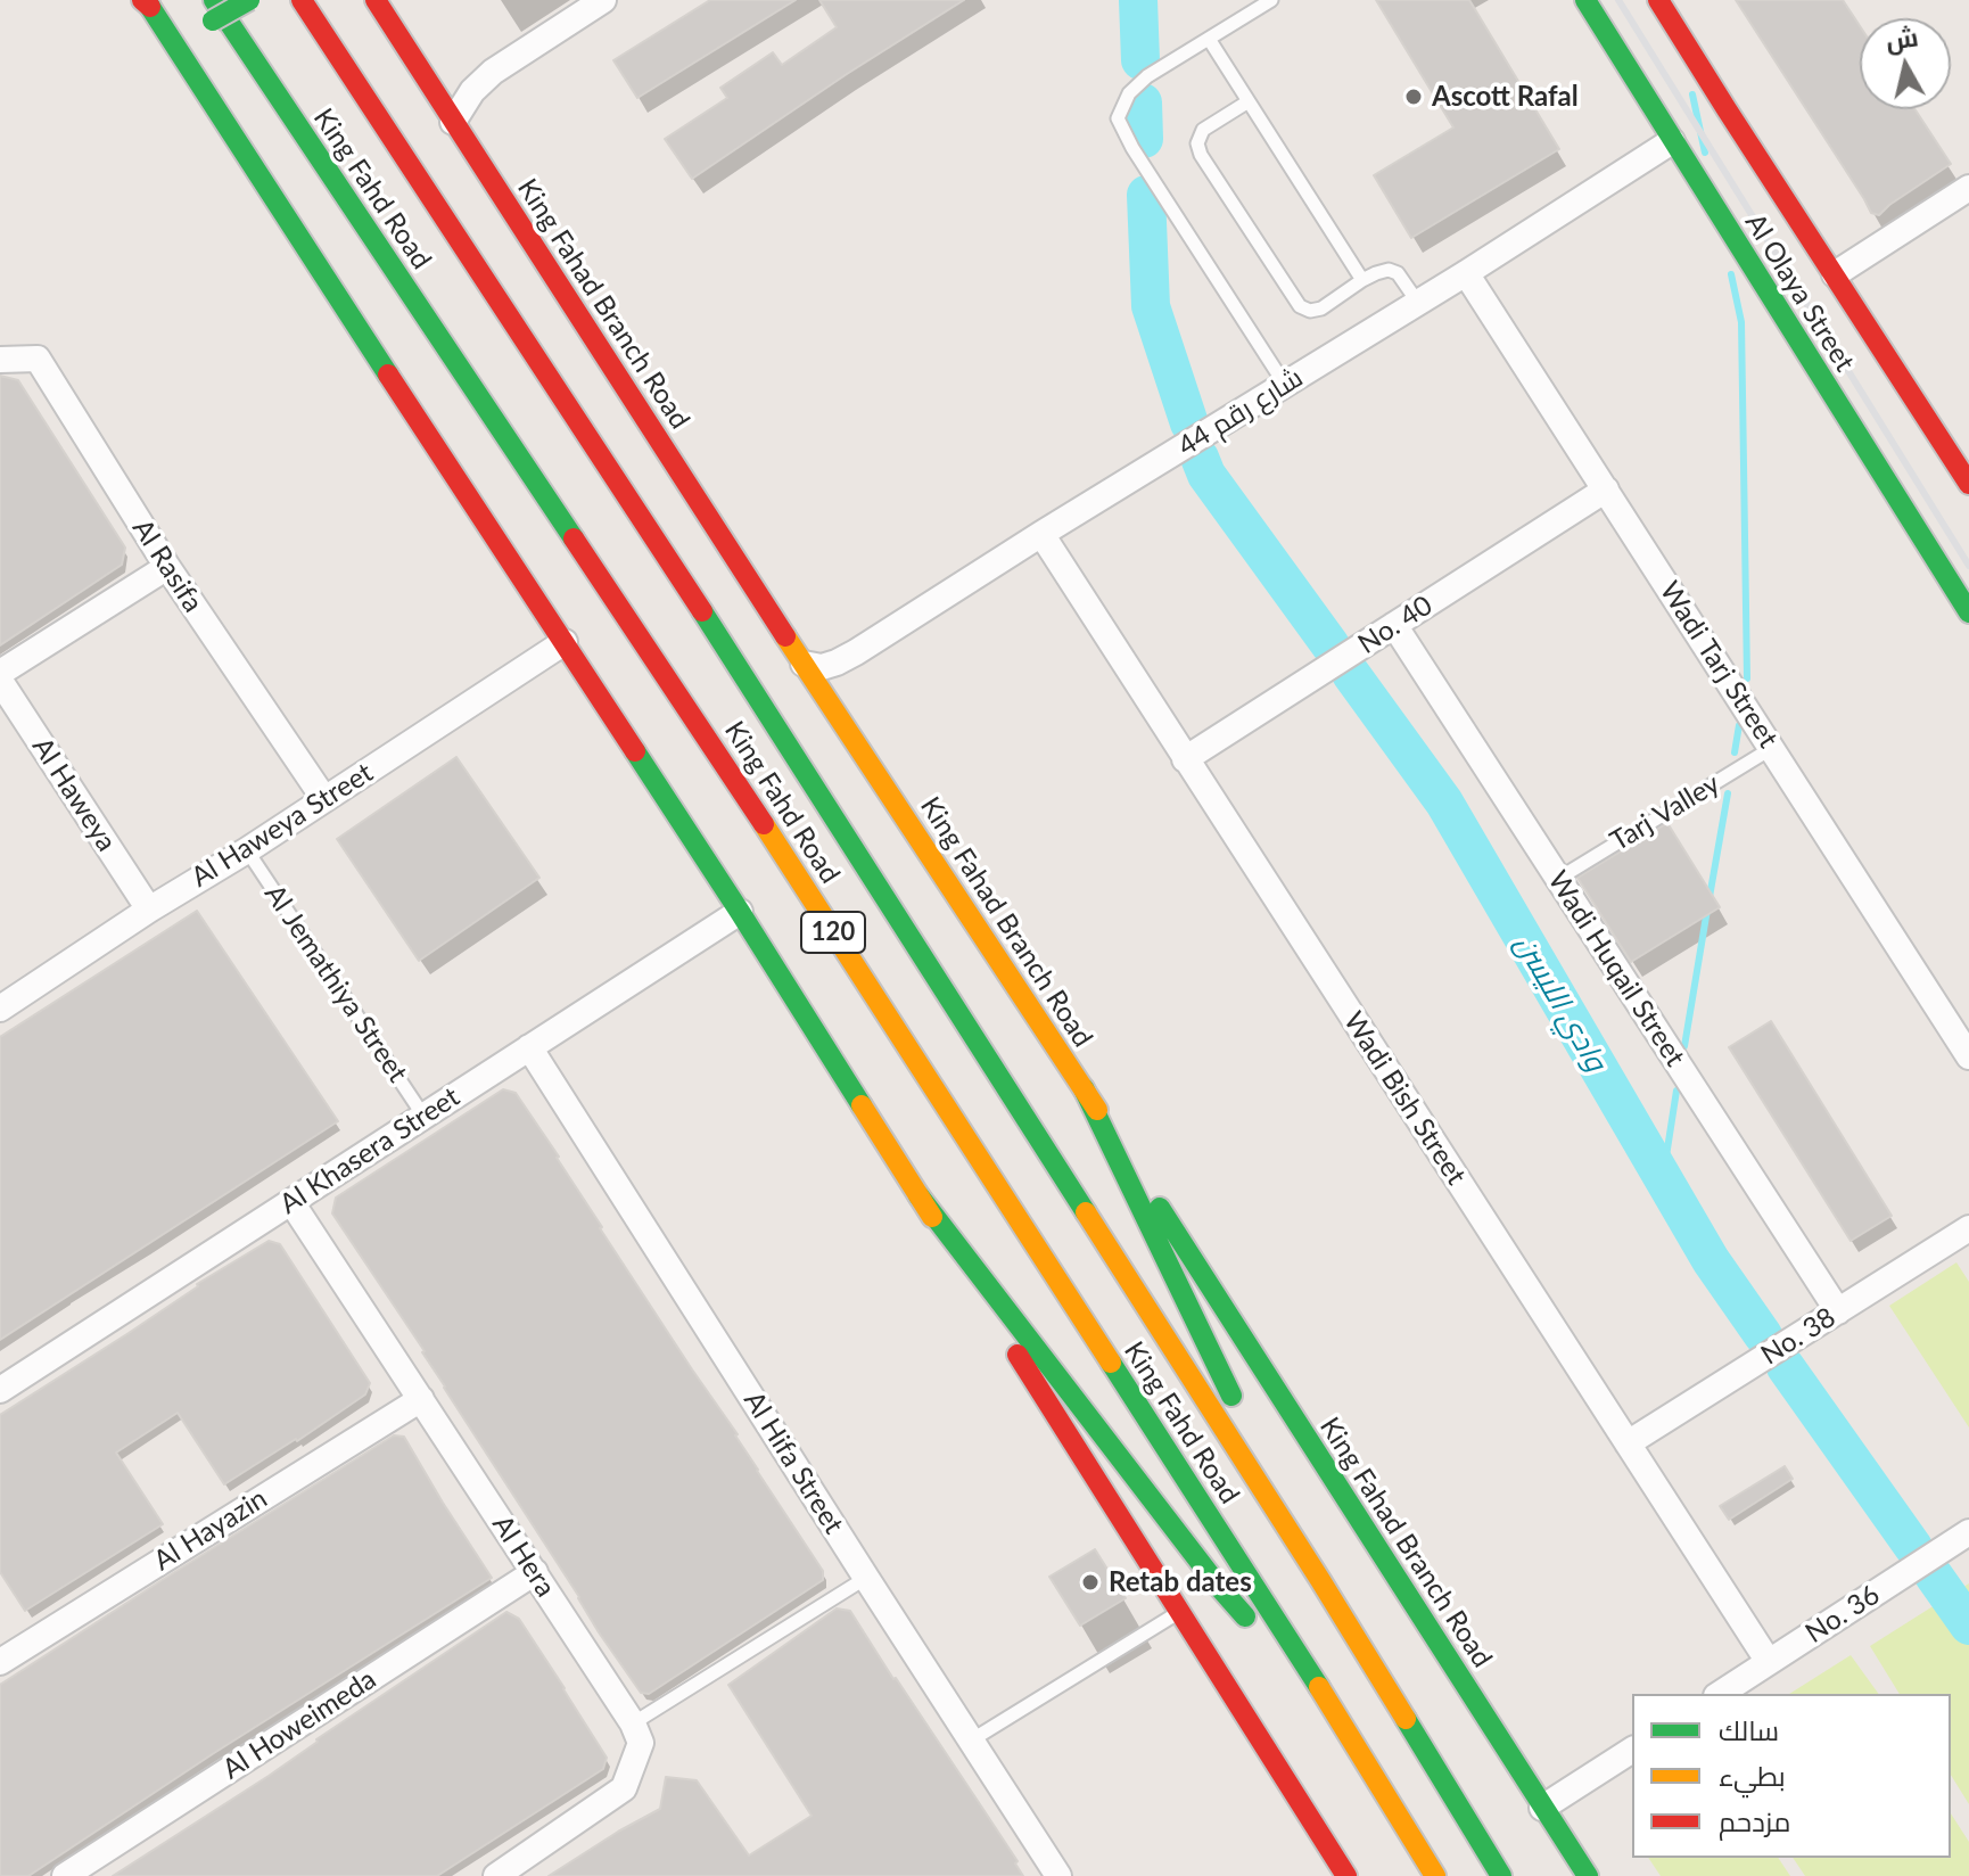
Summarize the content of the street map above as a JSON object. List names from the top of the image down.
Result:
{
  "streets": {
    "main road": [
      "King Fahd Road",
      "Al Olaya Street",
      "King Fahad Branch Road",
      "120"
    ],
    "street": [
      "شارع رقم 44",
      "Al Rasifa",
      "No. 40",
      "Wadi Tarj Street",
      "Al Haweya",
      "Al Haweya Street",
      "Wadi Huqail Street",
      "Wadi Bish Street",
      "Al Khasera Street",
      "No. 38",
      "Al Hifa Street",
      "Al Hayazin",
      "Al Hera",
      "No. 36",
      "Al Howeimeda"
    ],
    "lane": ["Tarj Valley", "Al Jemathiya Street"]
  },
  "crossings": [
    ["Al Olaya Street", "شارع رقم 44"],
    ["King Fahad Branch Road", "شارع رقم 44"],
    ["شارع رقم 44", "Wadi Tarj Street"],
    ["شارع رقم 44", "Wadi Bish Street"],
    ["Al Rasifa", "Al Haweya Street"],
    ["No. 40", "Wadi Tarj Street"],
    ["No. 40", "Wadi Huqail Street"],
    ["No. 40", "Wadi Bish Street"],
    ["Wadi Tarj Street", "Tarj Valley"],
    ["Al Haweya", "Al Haweya Street"],
    ["Tarj Valley", "Wadi Huqail Street"],
    ["Al Haweya Street", "Al Jemathiya Street"],
    ["Wadi Huqail Street", "No. 38"],
    ["Al Jemathiya Street", "Al Khasera Street"],
    ["Wadi Bish Street", "No. 38"],
    ["Wadi Bish Street", "No. 36"],
    ["Al Khasera Street", "Al Hifa Street"],
    ["Al Khasera Street", "Al Hera"],
    ["Al Hayazin", "Al Hera"],
    ["Al Hera", "Al Howeimeda"]
  ],
  "water": ["وادي الليسن"],
  "places": ["Ascott Rafal", "Retab dates"],
  "legend": ["سالك", "بطيء", "مزدحم"],
  "north": "top"
}
